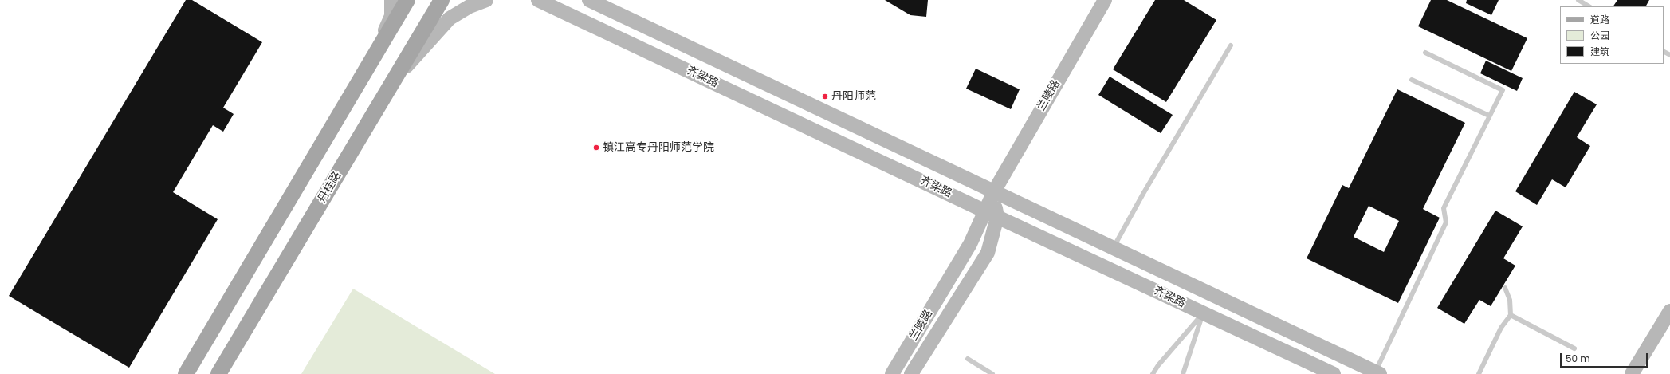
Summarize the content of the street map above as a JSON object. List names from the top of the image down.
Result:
{
  "streets": {
    "main road": ["齐梁路", "兰陵路", "丹桂路"]
  },
  "crossings": [
    ["齐梁路", "兰陵路"]
  ],
  "places": ["丹阳师范", "镇江高专丹阳师范学院"],
  "legend": ["道路", "公园", "建筑"],
  "scale_bar": "50 m"
}
